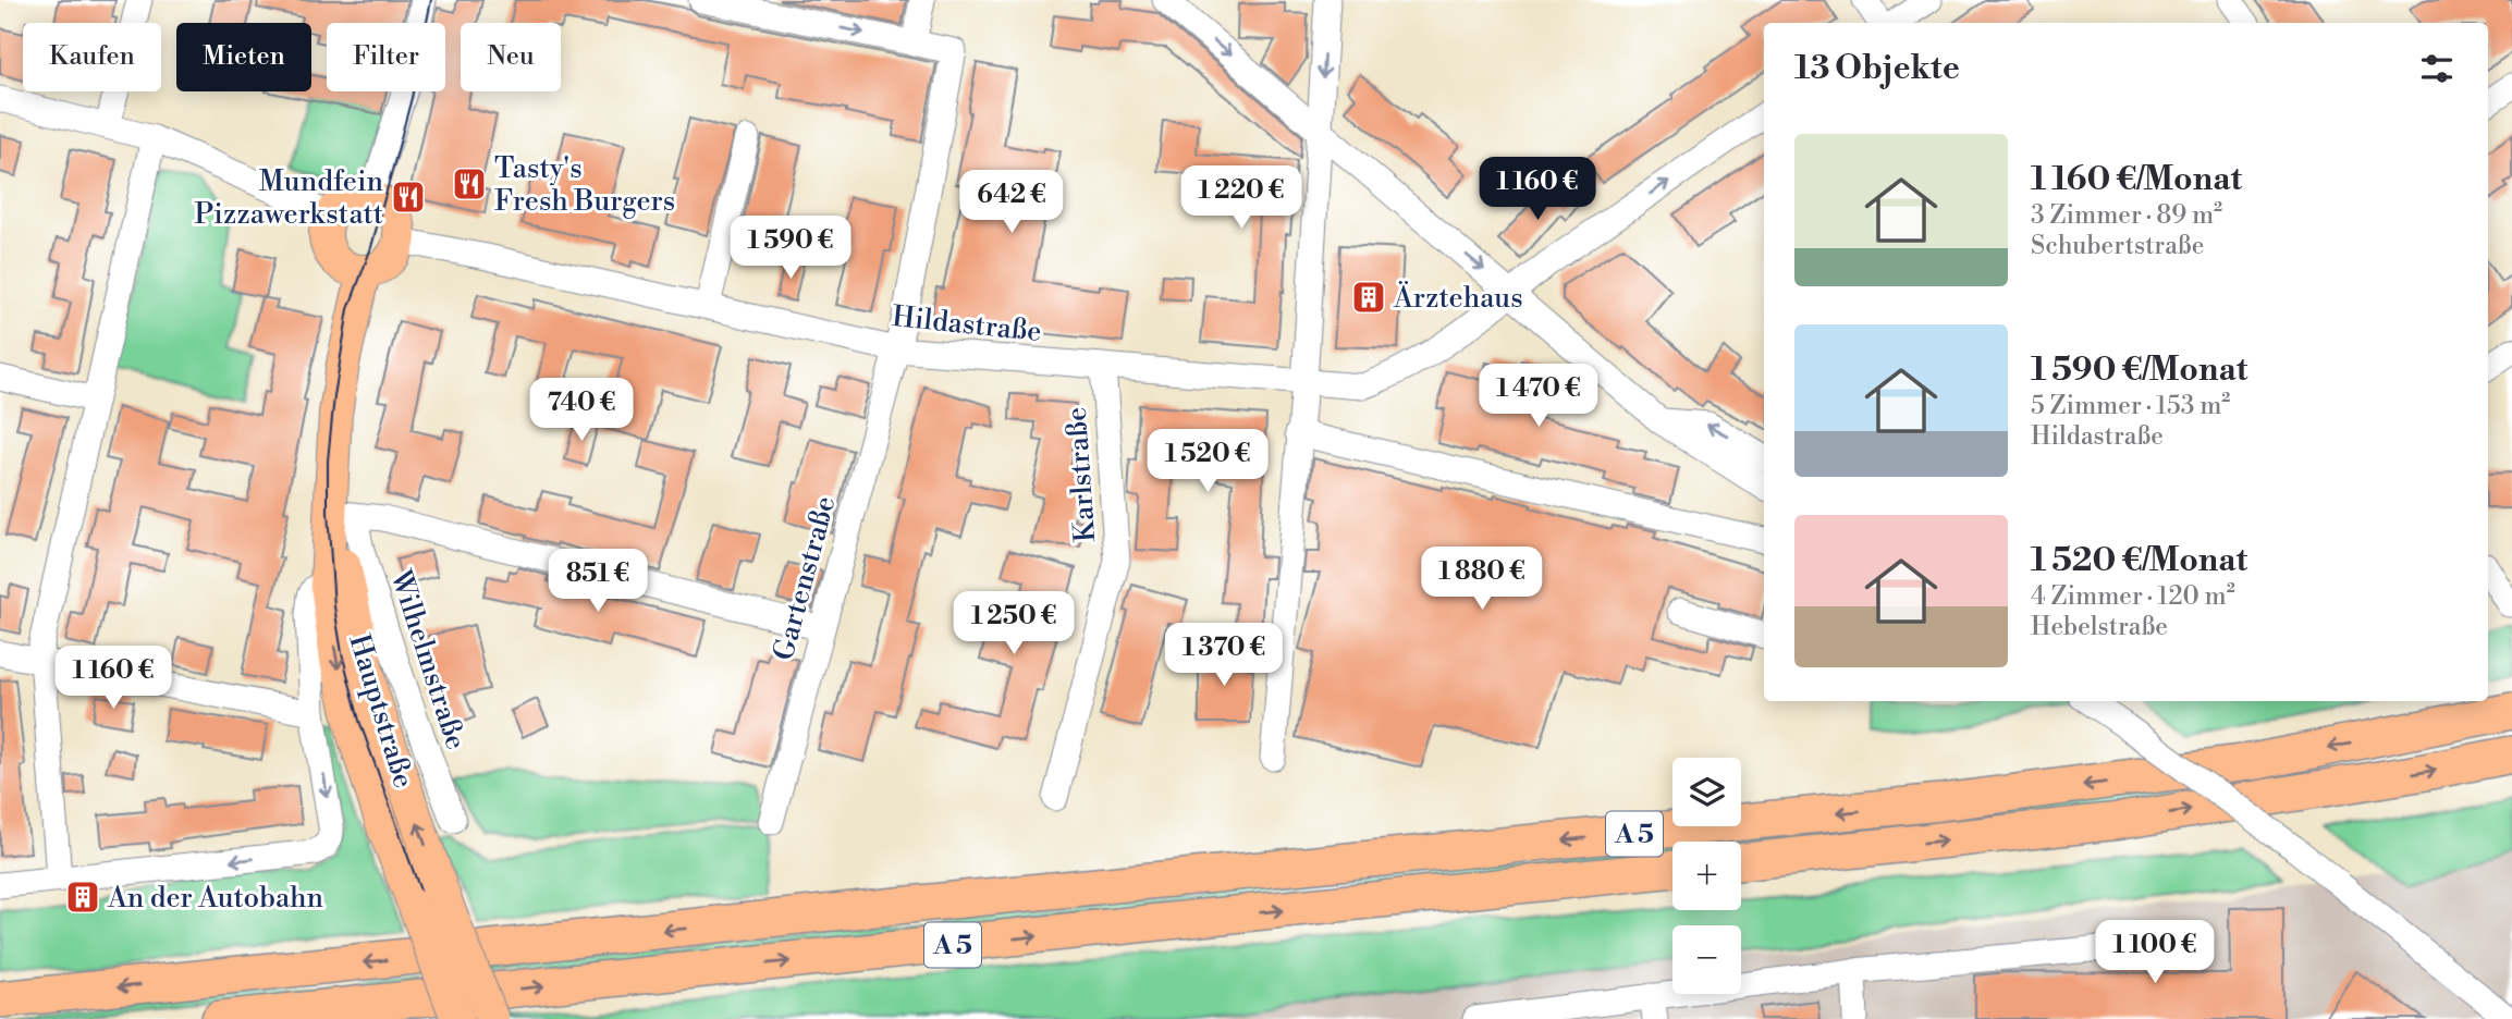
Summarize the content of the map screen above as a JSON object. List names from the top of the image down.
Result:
{
  "streets": {
    "highway": ["A 5"],
    "main road": ["Hauptstraße"],
    "street": [
      "Hildastraße",
      "Karlstraße",
      "Gartenstraße",
      "Wilhelmstraße"
    ]
  },
  "crossings": [
    ["Hildastraße", "Karlstraße"],
    ["Hildastraße", "Gartenstraße"],
    ["Hildastraße", "Hauptstraße"],
    ["Wilhelmstraße", "Hauptstraße"]
  ],
  "places": {
    "restaurant": ["Tasty's Fresh Burgers", "Mundfein Pizzawerkstatt"],
    "building": ["Ärztehaus", "An der Autobahn"]
  },
  "page": {
    "chip": [
      "Kaufen",
      "Mieten",
      "Filter",
      "Neu"
    ],
    "heading": "13 Objekte",
    "list": [
      {
        "name": "1 160 €/Monat",
        "note": "3 Zimmer · 89 m² · Schubertstraße"
      },
      {
        "name": "1 590 €/Monat",
        "note": "5 Zimmer · 153 m² · Hildastraße"
      },
      {
        "name": "1 520 €/Monat",
        "note": "4 Zimmer · 120 m² · Hebelstraße"
      }
    ],
    "price": [
      "1 160 €",
      "1 220 €",
      "642 €",
      "1 590 €",
      "1 470 €",
      "740 €",
      "1 520 €",
      "1 880 €",
      "851 €",
      "1 250 €",
      "1 370 €",
      "1 160 €",
      "1 100 €"
    ],
    "map_buttons": ["+", "−"]
  }
}
